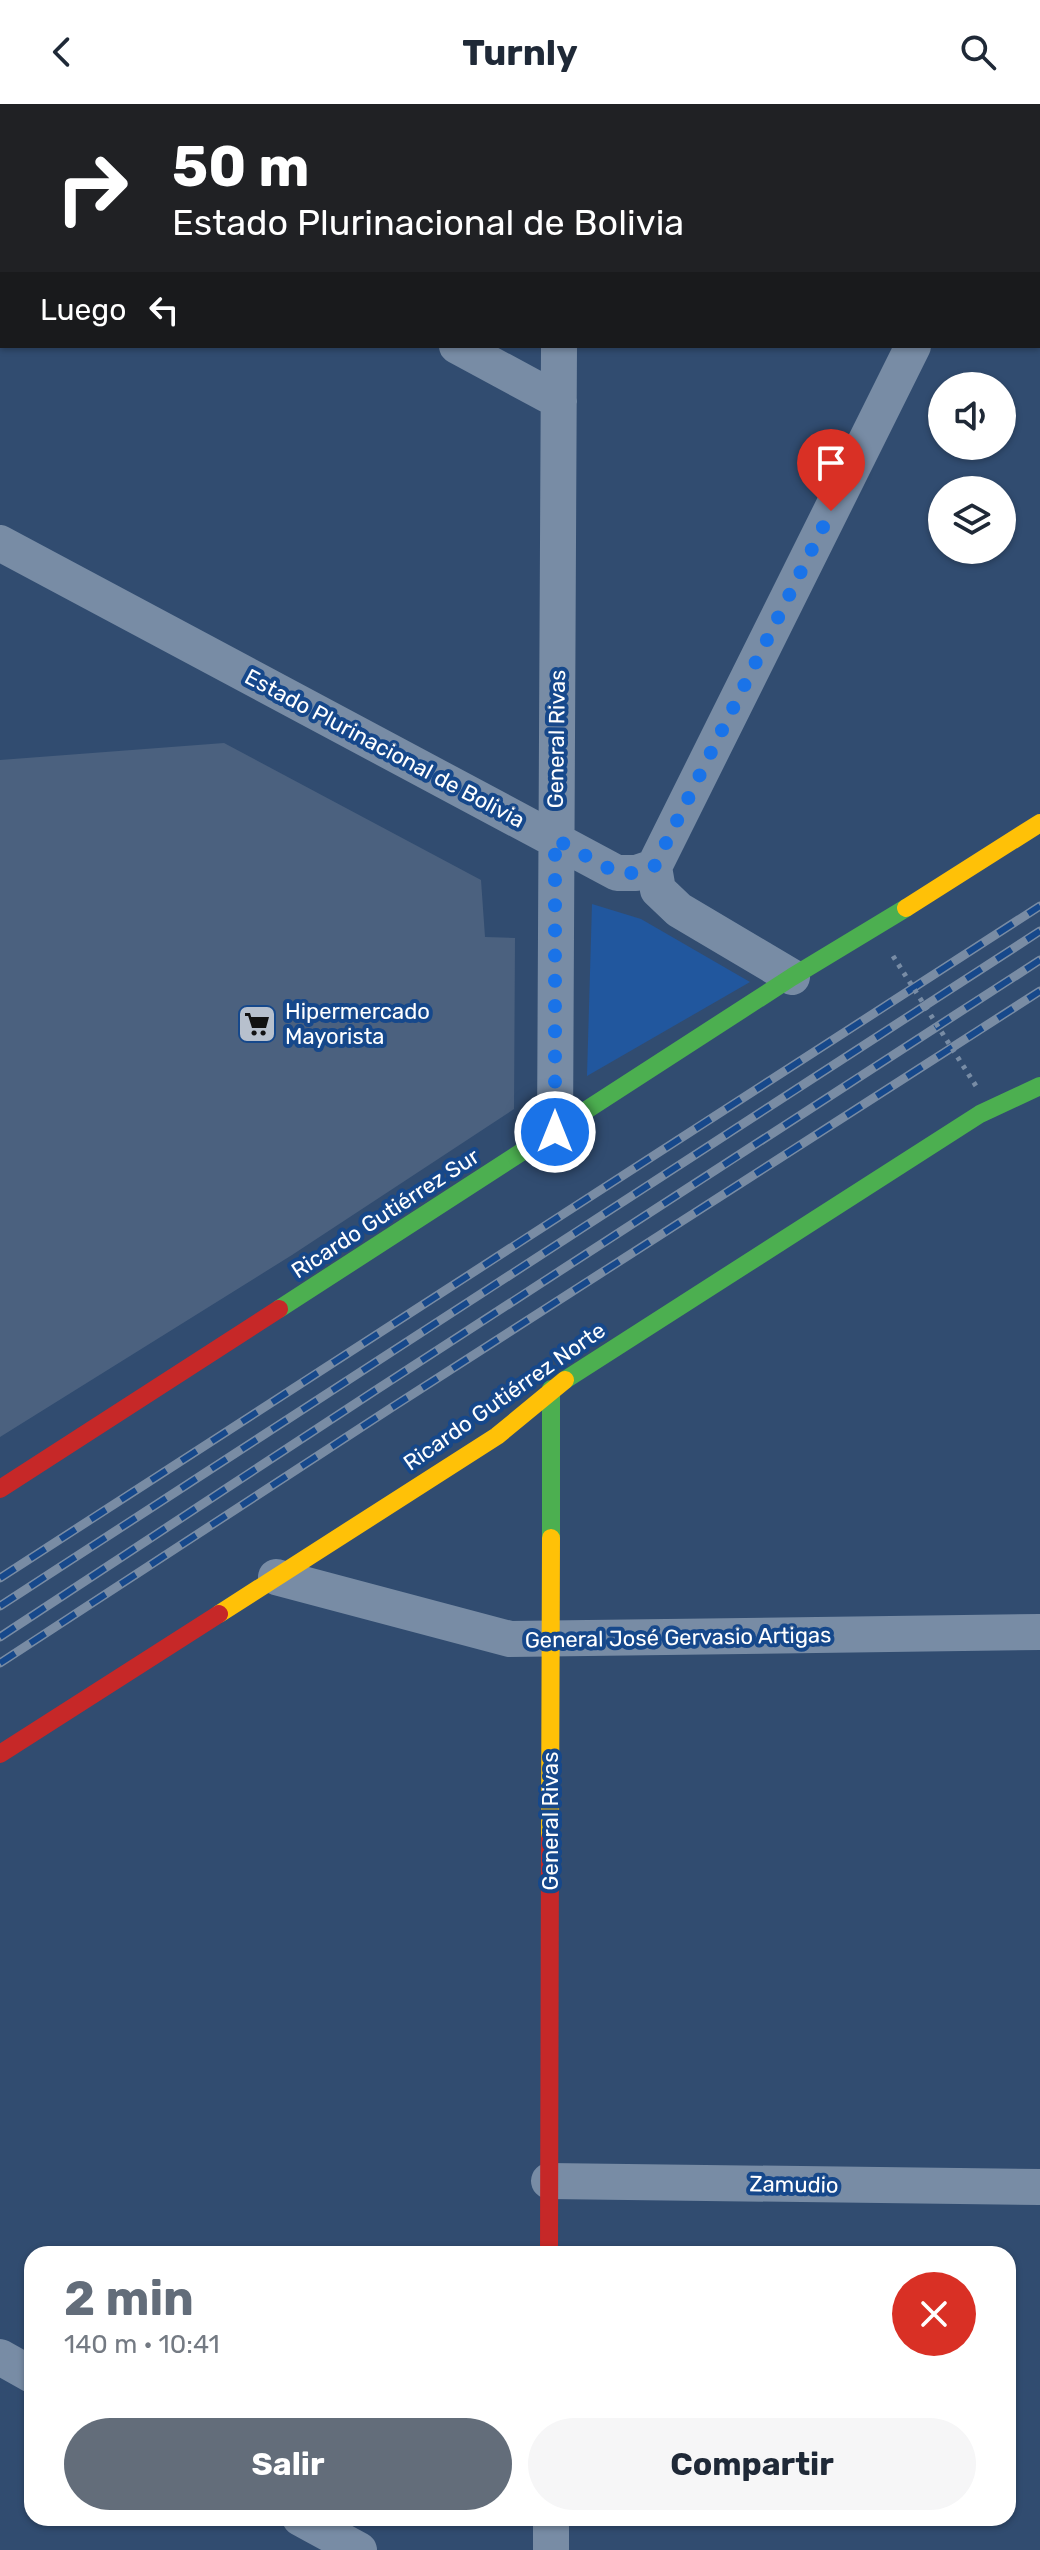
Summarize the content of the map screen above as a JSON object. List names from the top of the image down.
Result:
{
  "streets": {
    "street": [
      "General Rivas",
      "Estado Plurinacional de Bolivia",
      "Ricardo Gutiérrez Sur",
      "Ricardo Gutiérrez Norte",
      "General José Gervasio Artigas",
      "Zamudio"
    ]
  },
  "crossings": [
    ["General Rivas", "Estado Plurinacional de Bolivia"],
    ["General Rivas", "Ricardo Gutiérrez Sur"],
    ["General Rivas", "Ricardo Gutiérrez Norte"],
    ["General Rivas", "General José Gervasio Artigas"],
    ["General Rivas", "Zamudio"],
    ["Ricardo Gutiérrez Norte", "General José Gervasio Artigas"]
  ],
  "places": {
    "supermarket": ["Hipermercado Mayorista"]
  },
  "page": {
    "header": "Turnly",
    "turn": ["50 m", "Estado Plurinacional de Bolivia"],
    "then": "Luego",
    "heading": ["2 min", "140 m · 10:41"],
    "buttons": ["Salir", "Compartir"]
  }
}
